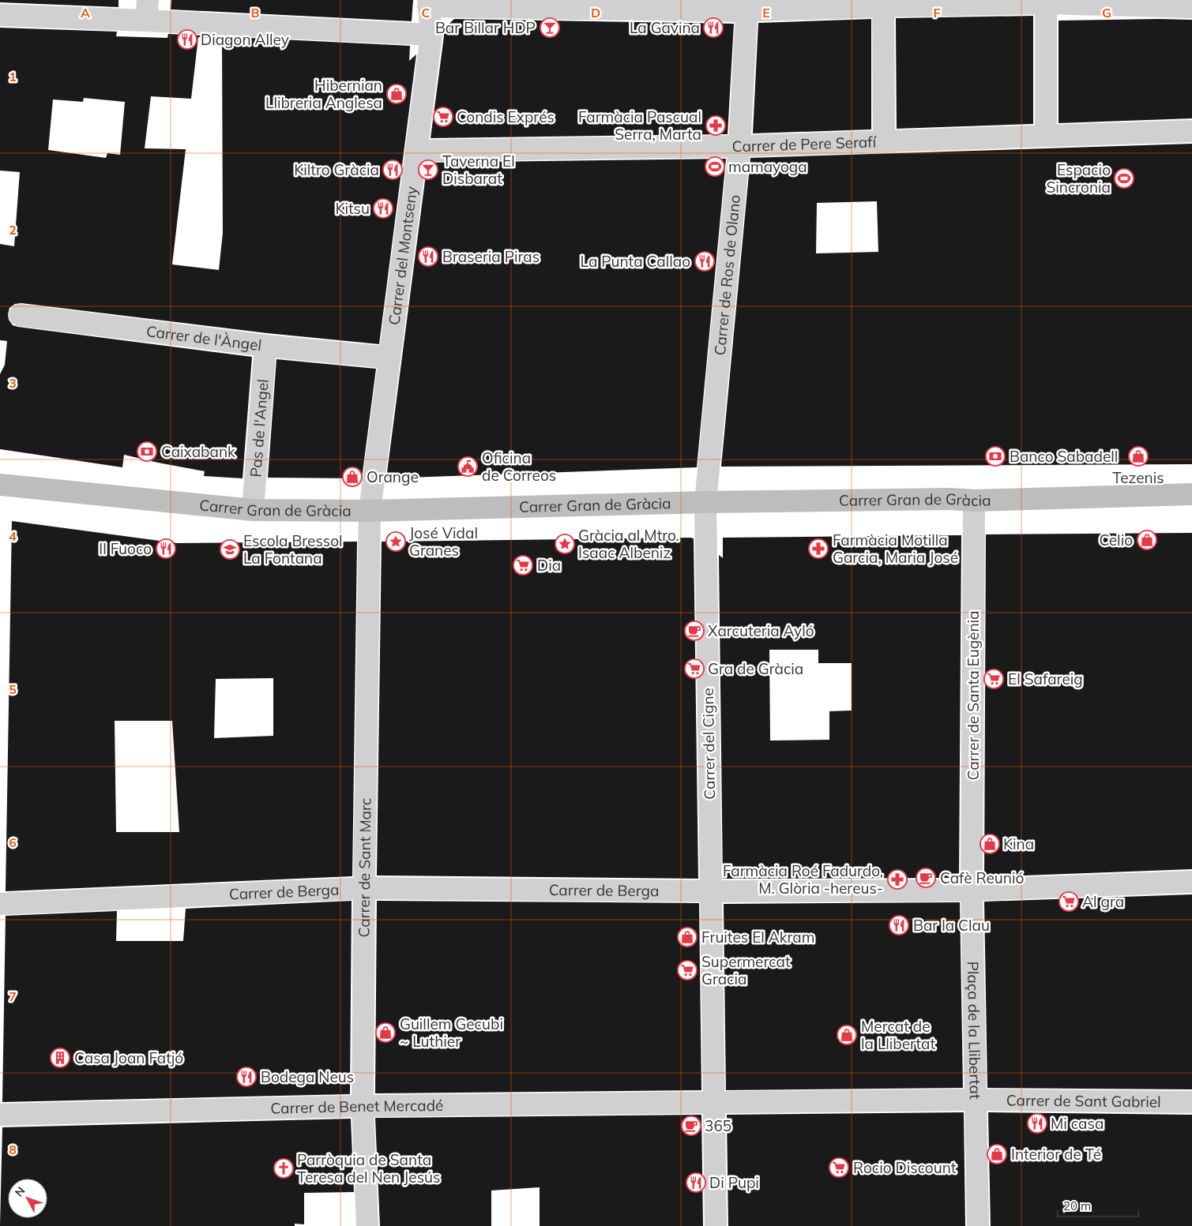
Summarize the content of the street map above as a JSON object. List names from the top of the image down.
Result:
{
  "streets": {
    "street": [
      "Carrer de Pere Serafí",
      "Carrer del Montseny",
      "Carrer de Ros de Olano",
      "Carrer de l'Àngel",
      "Pas de l'Angel",
      "Carrer Gran de Gràcia",
      "Carrer de Santa Eugènia",
      "Carrer del Cigne",
      "Carrer de Sant Marc",
      "Carrer de Berga",
      "Plaça de la Llibertat",
      "Carrer de Sant Gabriel",
      "Carrer de Benet Mercadé"
    ]
  },
  "crossings": [
    ["Carrer de Pere Serafí", "Carrer del Montseny"],
    ["Carrer de Pere Serafí", "Carrer de Ros de Olano"],
    ["Carrer del Montseny", "Carrer de l'Àngel"],
    ["Carrer del Montseny", "Carrer Gran de Gràcia"],
    ["Carrer del Montseny", "Carrer de Sant Marc"],
    ["Carrer de Ros de Olano", "Carrer Gran de Gràcia"],
    ["Carrer de Ros de Olano", "Carrer del Cigne"],
    ["Carrer de l'Àngel", "Pas de l'Angel"],
    ["Pas de l'Angel", "Carrer Gran de Gràcia"],
    ["Carrer Gran de Gràcia", "Carrer de Santa Eugènia"],
    ["Carrer Gran de Gràcia", "Carrer del Cigne"],
    ["Carrer Gran de Gràcia", "Carrer de Sant Marc"],
    ["Carrer de Santa Eugènia", "Plaça de la Llibertat"],
    ["Carrer del Cigne", "Carrer de Berga"],
    ["Carrer de Sant Marc", "Carrer de Berga"],
    ["Carrer de Sant Marc", "Carrer de Benet Mercadé"],
    ["Plaça de la Llibertat", "Carrer de Sant Gabriel"],
    ["Plaça de la Llibertat", "Carrer de Benet Mercadé"]
  ],
  "places": {
    "bar": ["Bar Billar HDP", "Taverna El Disbarat"],
    "restaurant": [
      "La Gavina",
      "Diagon Alley",
      "Kiltro Gràcia",
      "Kitsu",
      "Braseria Piras",
      "La Punta Callao",
      "Il Fuoco",
      "Bar la Clau",
      "Bodega Neus",
      "Mi casa",
      "Di Pupi"
    ],
    "shop": [
      "Hibernian Llibreria Anglesa",
      "Tezenis",
      "Orange",
      "Celio",
      "Kina",
      "Fruites El Akram",
      "Guillem Gecubi ~ Luthier",
      "Mercat de la Llibertat",
      "Interior de Té"
    ],
    "supermarket": [
      "Condis Exprés",
      "Dia",
      "Gra de Gràcia",
      "El Safareig",
      "Al gra",
      "Supermercat Gracia",
      "Rocio Discount"
    ],
    "pharmacy": ["Farmàcia Pascual Serra, Marta", "Farmàcia Motilla Garcia, Maria José", "Farmàcia Roé Fadurdo, M. Glòria -hereus-"],
    "sports": ["mamayoga", "Espacio Sincronia"],
    "bank": ["Caixabank", "Banco Sabadell"],
    "public building": ["Oficina de Correos"],
    "place": ["José Vidal Granes", "Gràcia al Mtro. Isaac Albeniz"],
    "school or university": ["Escola Bressol La Fontana"],
    "cafe": ["Xarcuteria Ayló", "Cafè Reunió", "365"],
    "building": ["Casa Joan Fatjó"],
    "church": ["Parròquia de Santa Teresa del Nen Jesús"]
  },
  "scale_bar": "20 m",
  "north": "top left",
  "grid": {
    "columns": [
      "A",
      "B",
      "C",
      "D",
      "E",
      "F",
      "G"
    ],
    "rows": [
      "1",
      "2",
      "3",
      "4",
      "5",
      "6",
      "7",
      "8"
    ]
  }
}
